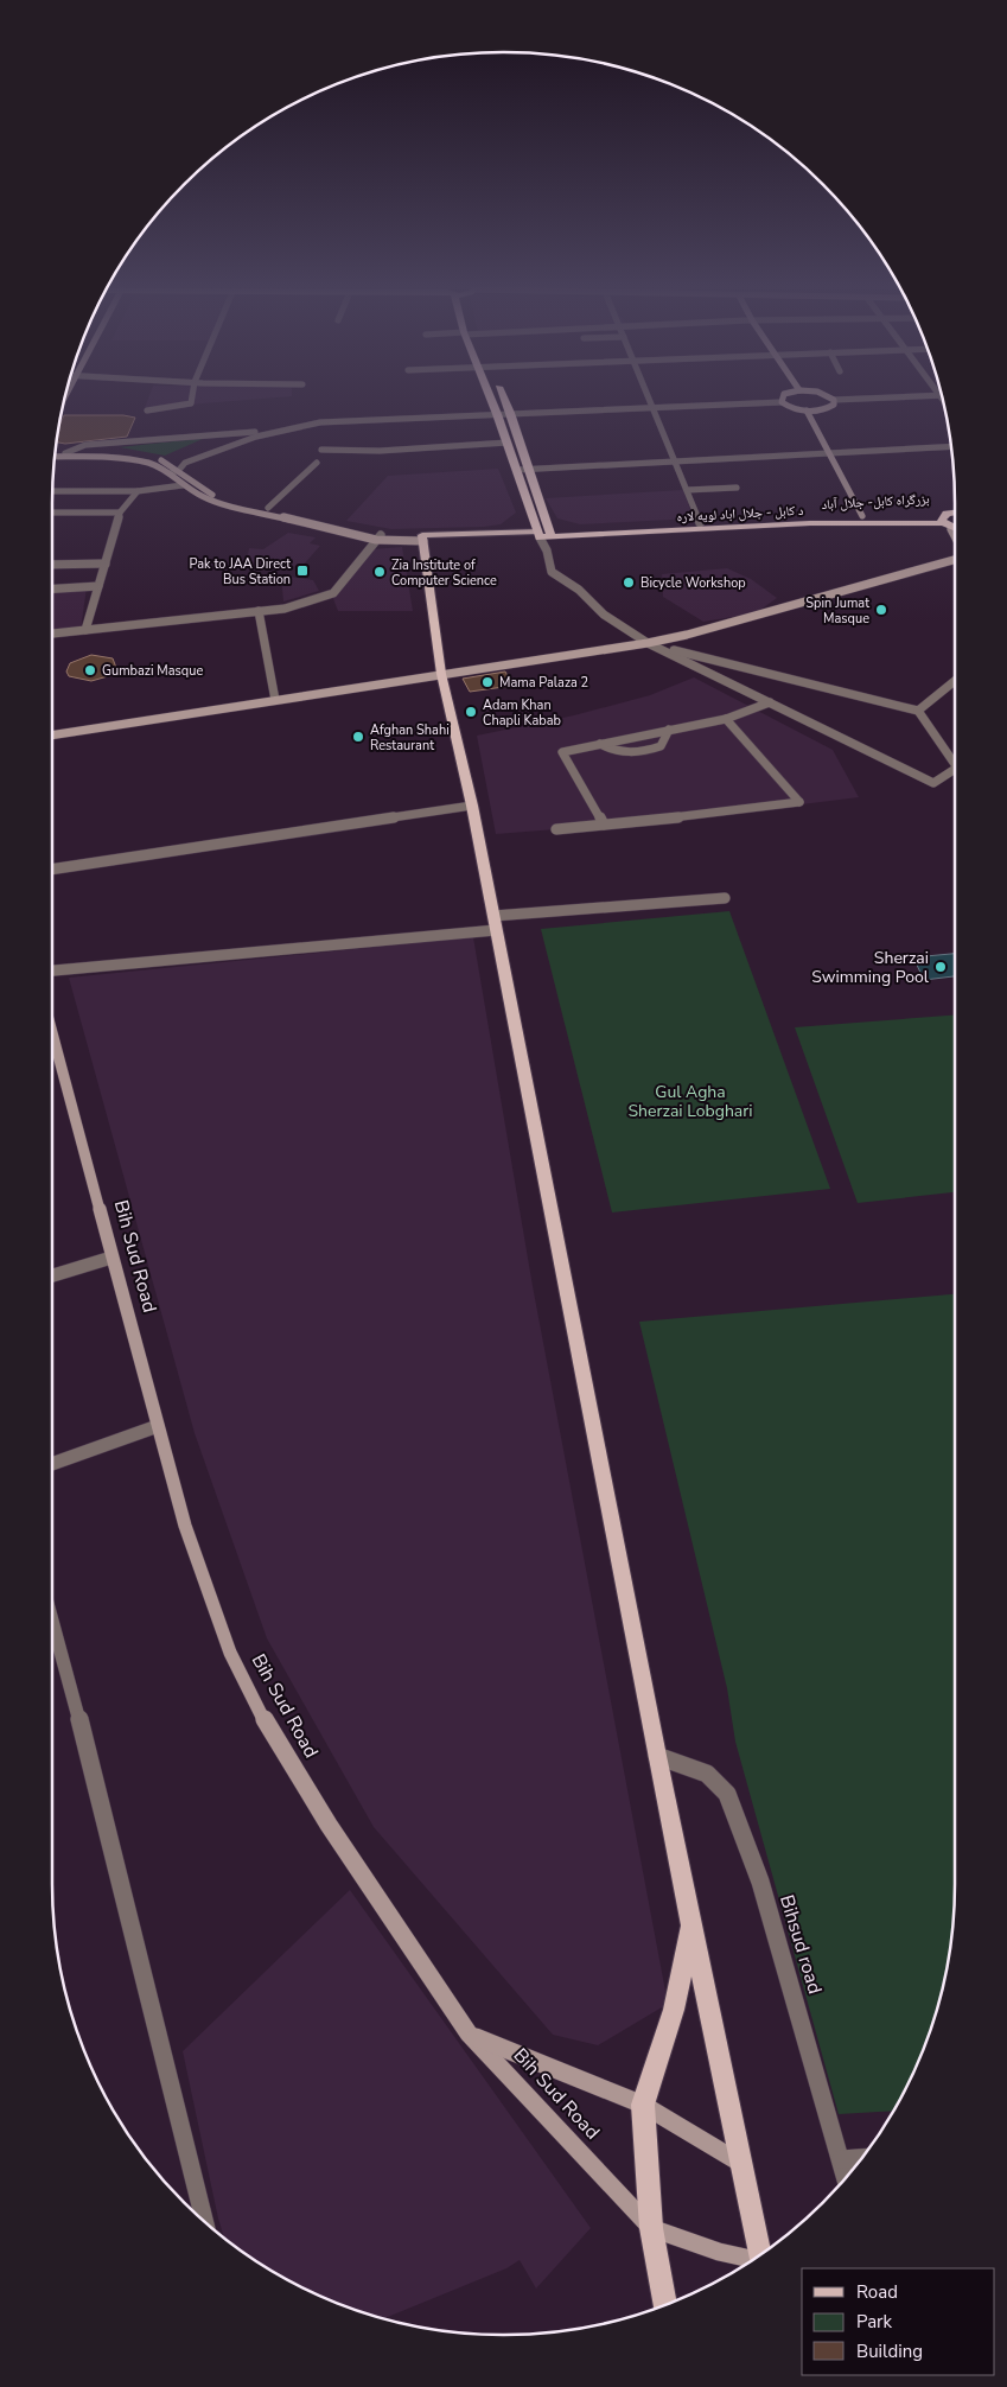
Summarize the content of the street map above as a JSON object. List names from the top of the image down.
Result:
{
  "streets": {
    "highway": ["بزرگراه کابل- جلال آباد", "د کابل - جلال اباد لویه لاره"],
    "main road": ["Bih Sud Road"],
    "street": ["Bihsud road"]
  },
  "crossings": [
    ["بزرگراه کابل- جلال آباد", "د کابل - جلال اباد لویه لاره"]
  ],
  "parks": ["Gul Agha Sherzai Lobghari"],
  "places": {
    "transit": ["Pak to JAA Direct Bus Station"],
    "other": [
      "Zia Institute of Computer Science",
      "Bicycle Workshop",
      "Spin Jumat Masque",
      "Gumbazi Masque",
      "Mama Palaza 2",
      "Adam Khan Chapli Kabab",
      "Afghan Shahi Restaurant",
      "Sherzai Swimming Pool"
    ]
  },
  "legend": ["Road", "Park", "Building"]
}
